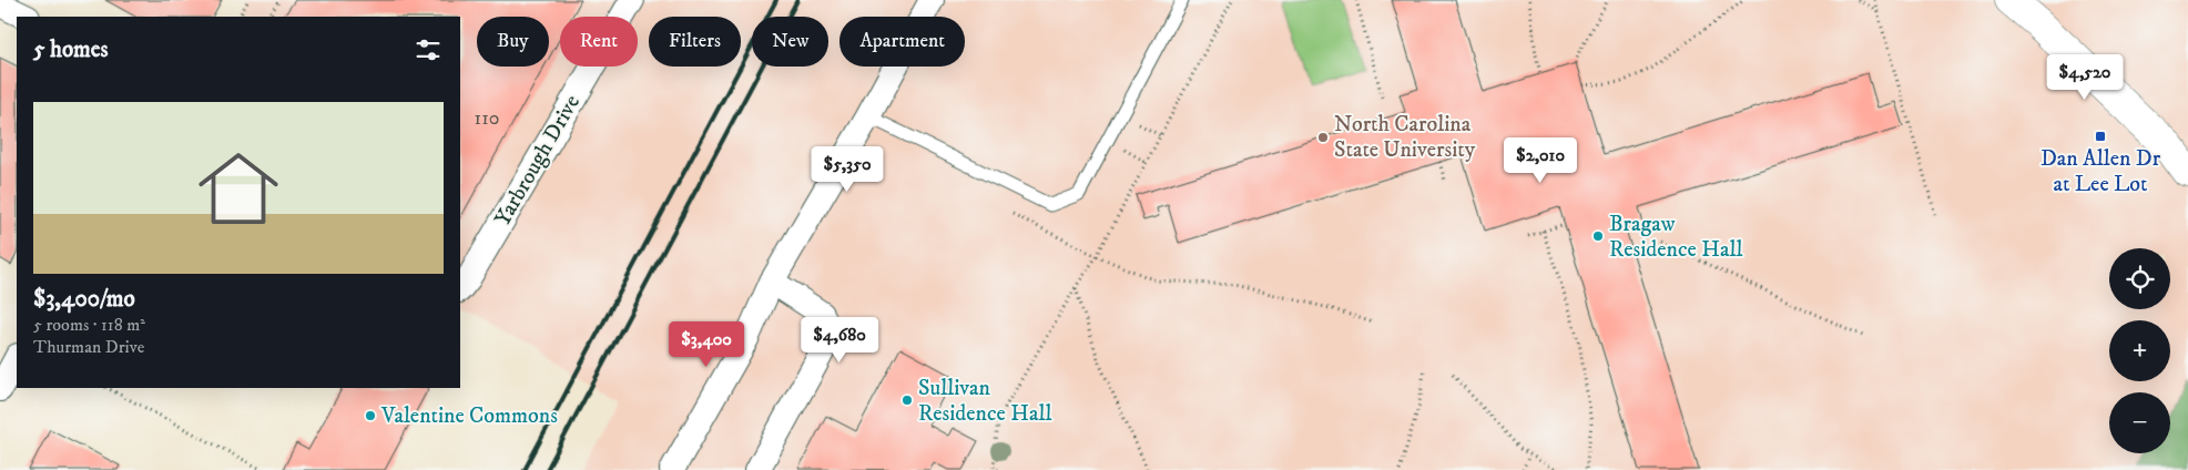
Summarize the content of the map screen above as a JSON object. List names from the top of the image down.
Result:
{
  "streets": {
    "street": ["Yarbrough Drive"]
  },
  "places": {
    "transit": ["Dan Allen Dr at Lee Lot"],
    "other": [
      "North Carolina State University",
      "Bragaw Residence Hall",
      "Sullivan Residence Hall",
      "Valentine Commons"
    ]
  },
  "house_numbers": ["110"],
  "page": {
    "chip": [
      "Buy",
      "Rent",
      "Filters",
      "New",
      "Apartment"
    ],
    "heading": "5 homes",
    "price": [
      "$4,520",
      "$2,010",
      "$5,350",
      "$4,680",
      "$3,400"
    ],
    "list": [
      {
        "name": "$3,400/mo",
        "note": "5 rooms · 118 m² · Thurman Drive"
      }
    ],
    "map_buttons": ["+", "−"]
  }
}
